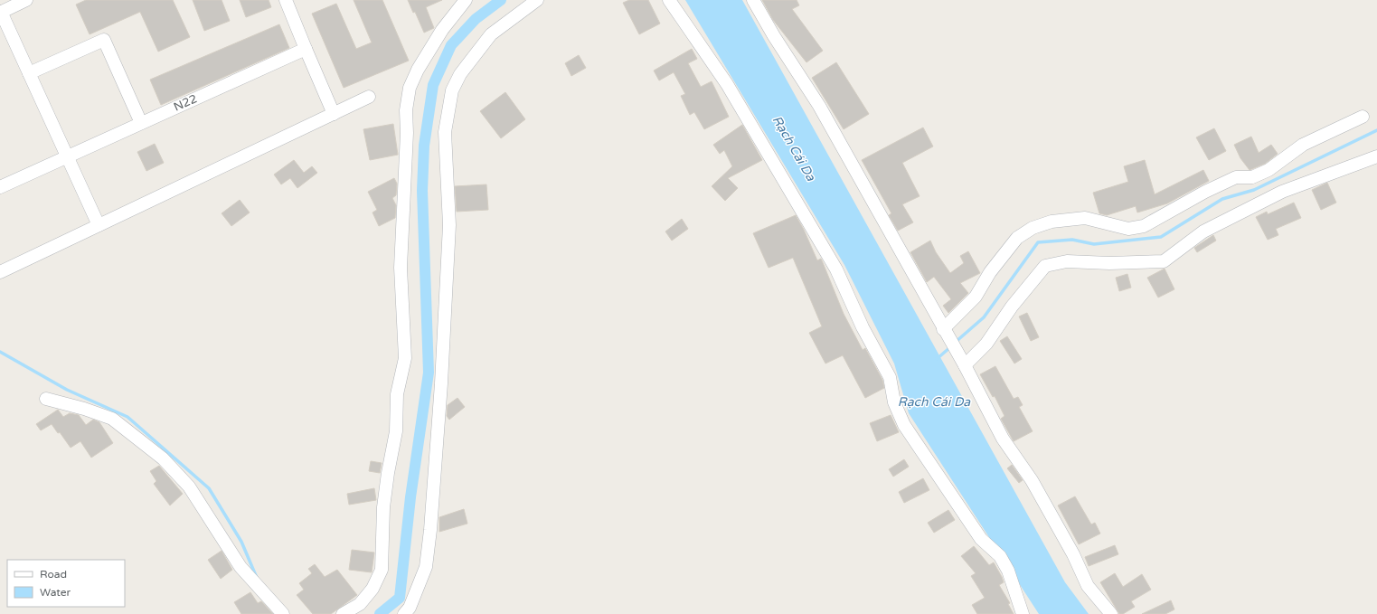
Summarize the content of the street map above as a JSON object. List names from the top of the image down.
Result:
{
  "streets": {
    "street": ["N22"]
  },
  "water": ["Rạch Cái Da"],
  "legend": ["Road", "Water"]
}
